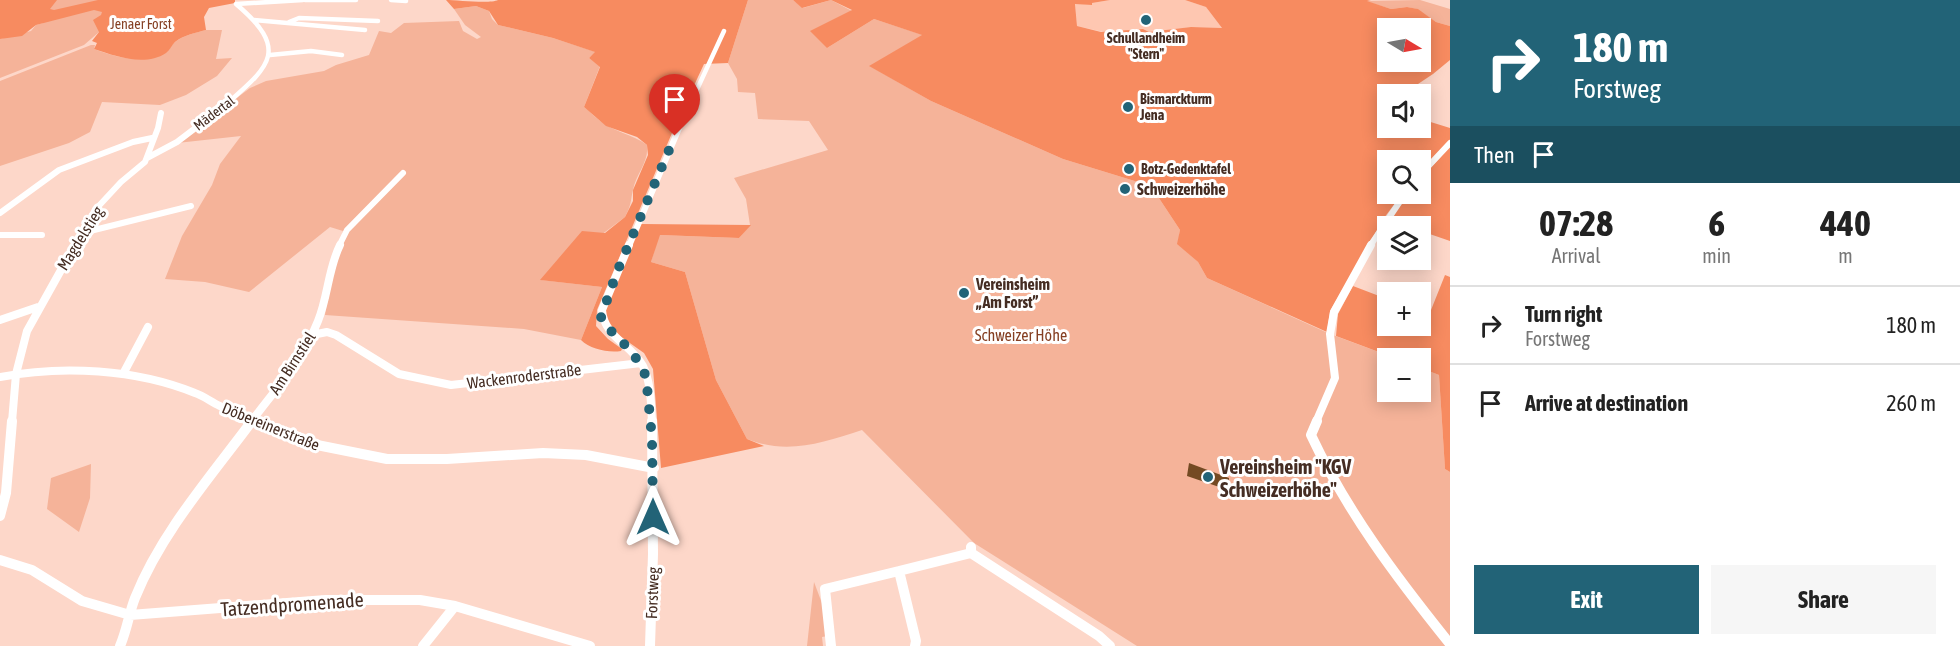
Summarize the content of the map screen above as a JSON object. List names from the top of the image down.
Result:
{
  "streets": {
    "street": [
      "Mädertal",
      "Magdelstieg",
      "Am Birnstiel",
      "Wackenroderstraße",
      "Döbereinerstraße",
      "Forstweg",
      "Tatzendpromenade"
    ]
  },
  "crossings": [
    ["Mädertal", "Magdelstieg"],
    ["Magdelstieg", "Döbereinerstraße"],
    ["Am Birnstiel", "Wackenroderstraße"],
    ["Am Birnstiel", "Döbereinerstraße"],
    ["Am Birnstiel", "Tatzendpromenade"],
    ["Wackenroderstraße", "Forstweg"],
    ["Döbereinerstraße", "Forstweg"]
  ],
  "parks": ["Jenaer Forst", "Schweizer Höhe"],
  "places": [
    "Schullandheim \"Stern\"",
    "Bismarckturm Jena",
    "Botz-Gedenktafel",
    "Schweizerhöhe",
    "Vereinsheim „Am Forst”",
    "Vereinsheim \"KGV Schweizerhöhe\""
  ],
  "north": "right",
  "page": {
    "turn": ["180 m", "Forstweg"],
    "map_buttons": ["+", "−"],
    "then": "Then",
    "eta": [
      "07:28",
      "Arrival",
      "6",
      "min",
      "440",
      "m"
    ],
    "list": [
      {
        "name": "Turn right",
        "note": "Forstweg",
        "value": "180 m"
      },
      {
        "name": "Arrive at destination",
        "value": "260 m"
      }
    ],
    "buttons": ["Exit", "Share"]
  }
}
